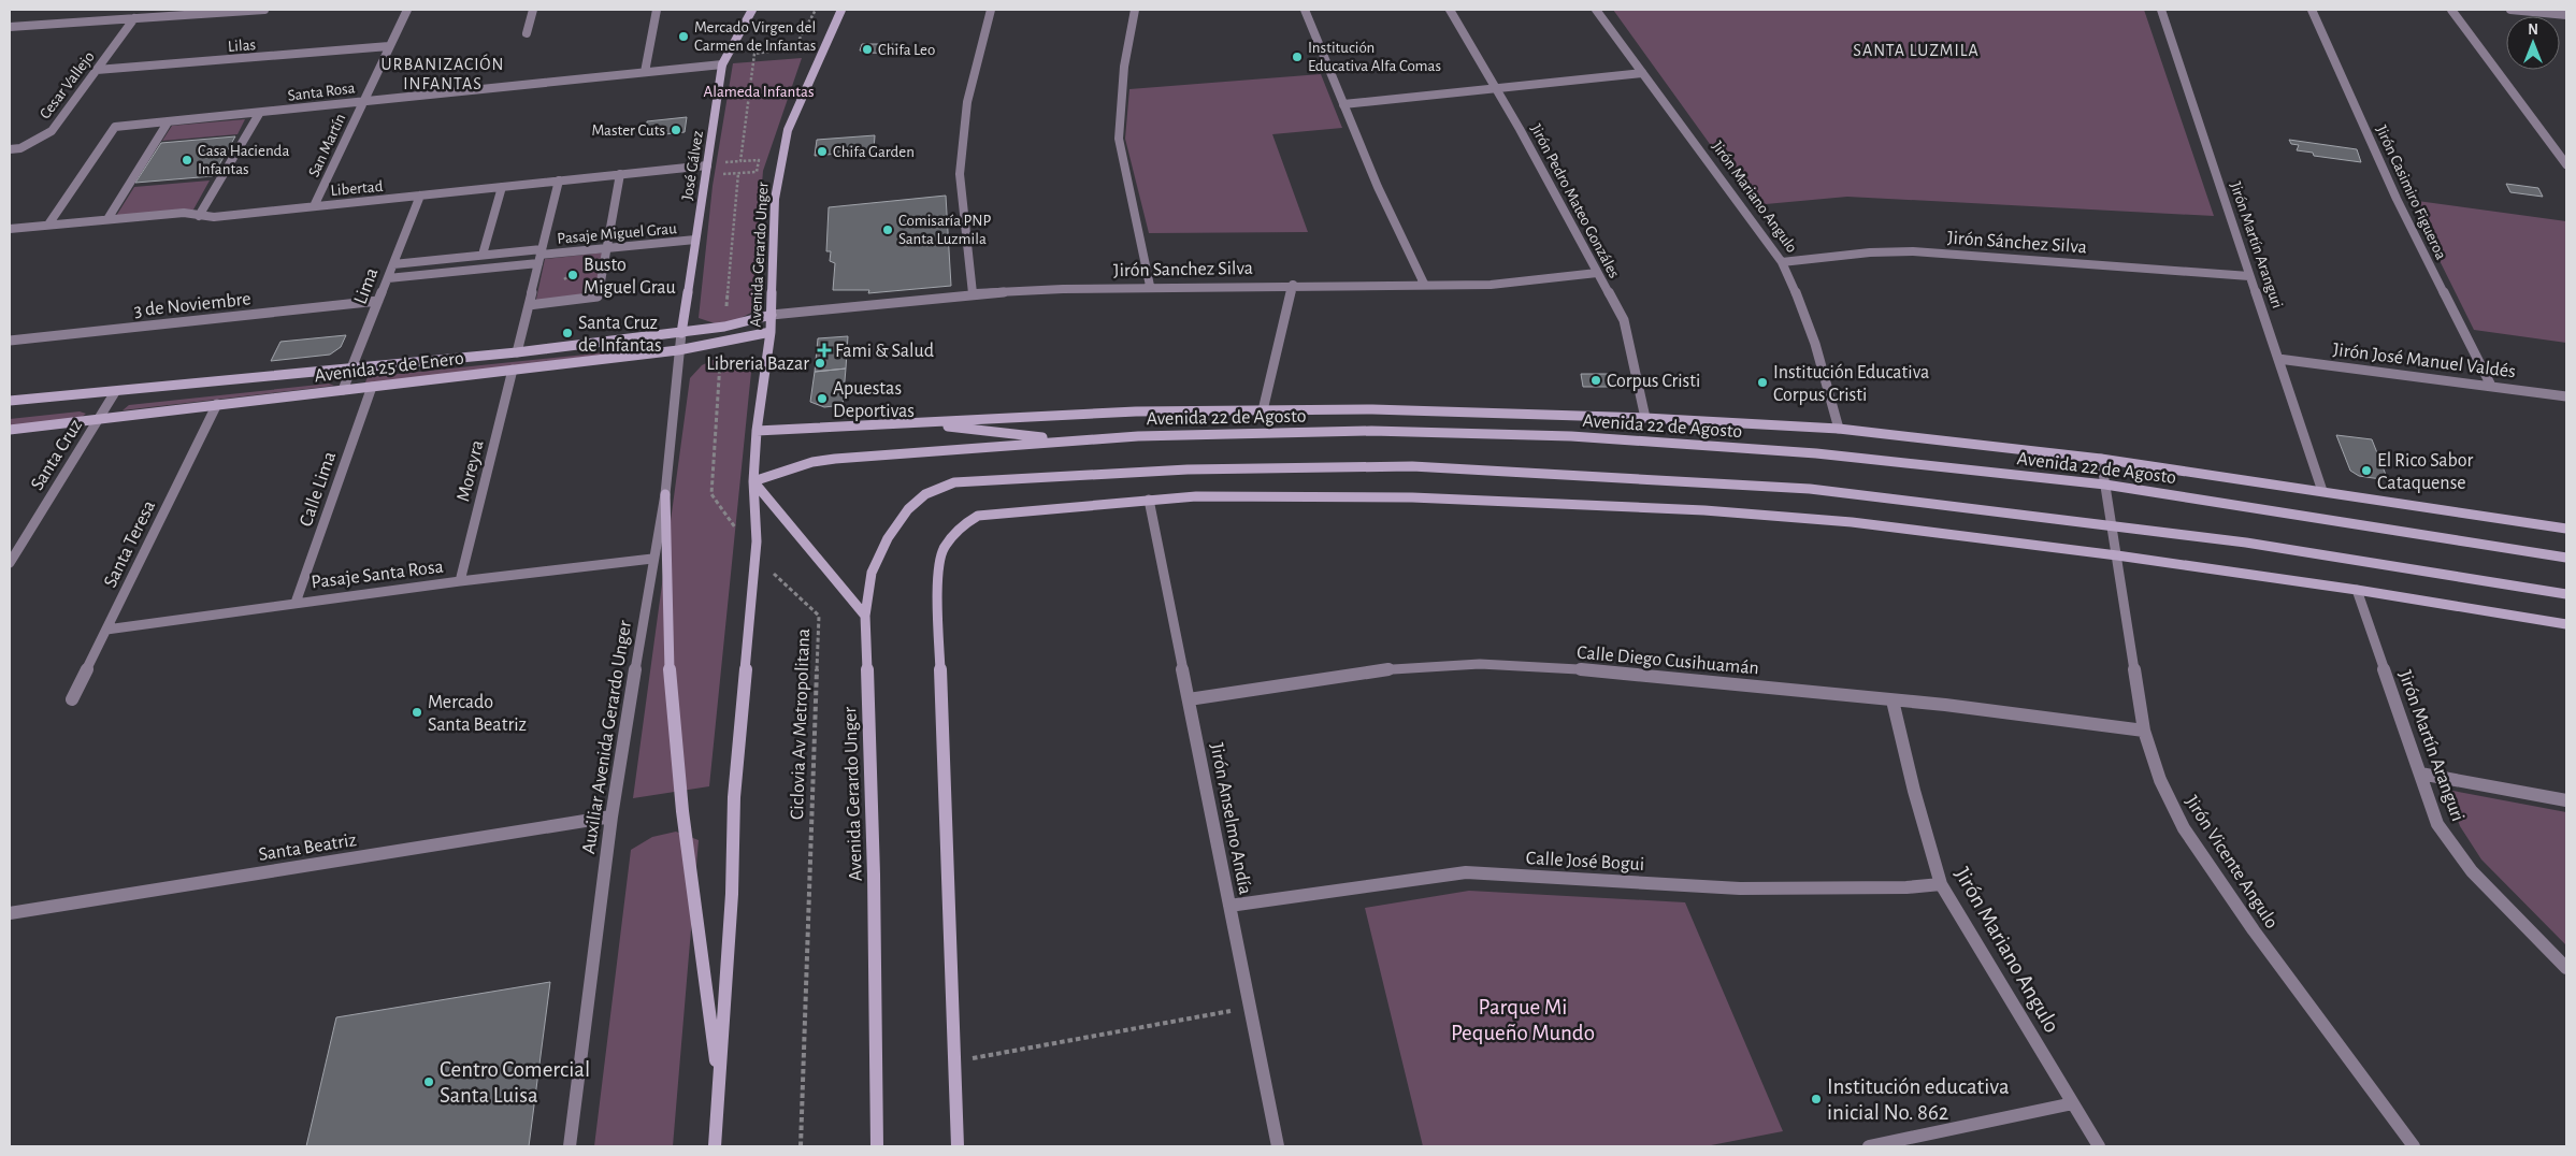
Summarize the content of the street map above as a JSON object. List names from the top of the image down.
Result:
{
  "streets": {
    "main road": [
      "José Gálvez",
      "Avenida Gerardo Unger",
      "Avenida 25 de Enero",
      "Avenida 22 de Agosto"
    ],
    "street": [
      "Lilas",
      "Cesar Vallejo",
      "Santa Rosa",
      "San Martín",
      "Libertad",
      "Jirón Casimiro Figueroa",
      "Jirón Mariano Angulo",
      "Jirón Pedro Mateo Gonzáles",
      "Pasaje Miguel Grau",
      "Jirón Sánchez Silva",
      "Jirón Martín Aranguri",
      "Jirón Sanchez Silva",
      "Lima",
      "3 de Noviembre",
      "Jirón José Manuel Valdés",
      "Santa Cruz",
      "Moreyra",
      "Calle Lima",
      "Santa Teresa",
      "Pasaje Santa Rosa",
      "Calle Diego Cusihuamán",
      "Auxiliar Avenida Gerardo Unger",
      "Jirón Anselmo Andía",
      "Santa Beatriz",
      "Calle José Bogui",
      "Jirón Vicente Angulo"
    ],
    "path": ["Ciclovia Av Metropolitana"]
  },
  "crossings": [
    ["Lilas", "Cesar Vallejo"],
    ["Lilas", "San Martín"],
    ["Santa Rosa", "San Martín"],
    ["Santa Rosa", "José Gálvez"],
    ["Santa Rosa", "Libertad"],
    ["San Martín", "Libertad"],
    ["José Gálvez", "Libertad"],
    ["José Gálvez", "Pasaje Miguel Grau"],
    ["José Gálvez", "Avenida 25 de Enero"],
    ["José Gálvez", "Auxiliar Avenida Gerardo Unger"],
    ["Libertad", "Pasaje Miguel Grau"],
    ["Libertad", "Lima"],
    ["Jirón Casimiro Figueroa", "Jirón José Manuel Valdés"],
    ["Jirón Mariano Angulo", "Jirón Sánchez Silva"],
    ["Jirón Mariano Angulo", "Avenida 22 de Agosto"],
    ["Jirón Mariano Angulo", "Calle Diego Cusihuamán"],
    ["Jirón Mariano Angulo", "Calle José Bogui"],
    ["Jirón Pedro Mateo Gonzáles", "Jirón Sanchez Silva"],
    ["Jirón Pedro Mateo Gonzáles", "Avenida 22 de Agosto"],
    ["Pasaje Miguel Grau", "Lima"],
    ["Pasaje Miguel Grau", "Avenida 25 de Enero"],
    ["Jirón Sánchez Silva", "Jirón Martín Aranguri"],
    ["Jirón Martín Aranguri", "Jirón José Manuel Valdés"],
    ["Jirón Martín Aranguri", "Avenida 22 de Agosto"],
    ["Avenida Gerardo Unger", "Jirón Sanchez Silva"],
    ["Avenida Gerardo Unger", "Avenida 25 de Enero"],
    ["Avenida Gerardo Unger", "Avenida 22 de Agosto"],
    ["Avenida Gerardo Unger", "Ciclovia Av Metropolitana"],
    ["Jirón Sanchez Silva", "Avenida 25 de Enero"],
    ["Lima", "3 de Noviembre"],
    ["Lima", "Avenida 25 de Enero"],
    ["Avenida 25 de Enero", "Santa Cruz"],
    ["Avenida 25 de Enero", "Moreyra"],
    ["Avenida 25 de Enero", "Calle Lima"],
    ["Avenida 25 de Enero", "Santa Teresa"],
    ["Avenida 25 de Enero", "Ciclovia Av Metropolitana"],
    ["Avenida 25 de Enero", "Auxiliar Avenida Gerardo Unger"],
    ["Avenida 22 de Agosto", "Jirón Vicente Angulo"],
    ["Moreyra", "Pasaje Santa Rosa"],
    ["Calle Lima", "Pasaje Santa Rosa"],
    ["Santa Teresa", "Pasaje Santa Rosa"],
    ["Pasaje Santa Rosa", "Auxiliar Avenida Gerardo Unger"],
    ["Calle Diego Cusihuamán", "Jirón Anselmo Andía"],
    ["Calle Diego Cusihuamán", "Jirón Vicente Angulo"],
    ["Auxiliar Avenida Gerardo Unger", "Santa Beatriz"],
    ["Jirón Anselmo Andía", "Calle José Bogui"]
  ],
  "districts": ["SANTA LUZMILA", "URBANIZACIÓN INFANTAS"],
  "parks": ["Alameda Infantas", "Parque Mi Pequeño Mundo"],
  "places": {
    "other": [
      "Mercado Virgen del Carmen de Infantas",
      "Chifa Leo",
      "Institución Educativa Alfa Comas",
      "Master Cuts",
      "Chifa Garden",
      "Casa Hacienda Infantas",
      "Comisaría PNP Santa Luzmila",
      "Busto Miguel Grau",
      "Santa Cruz de Infantas",
      "Libreria Bazar",
      "Corpus Cristi",
      "Institución Educativa Corpus Cristi",
      "Apuestas Deportivas",
      "El Rico Sabor Cataquense",
      "Mercado Santa Beatriz",
      "Centro Comercial Santa Luisa",
      "Institución educativa inicial No. 862"
    ],
    "health": ["Fami & Salud"]
  },
  "north": "top"
}
